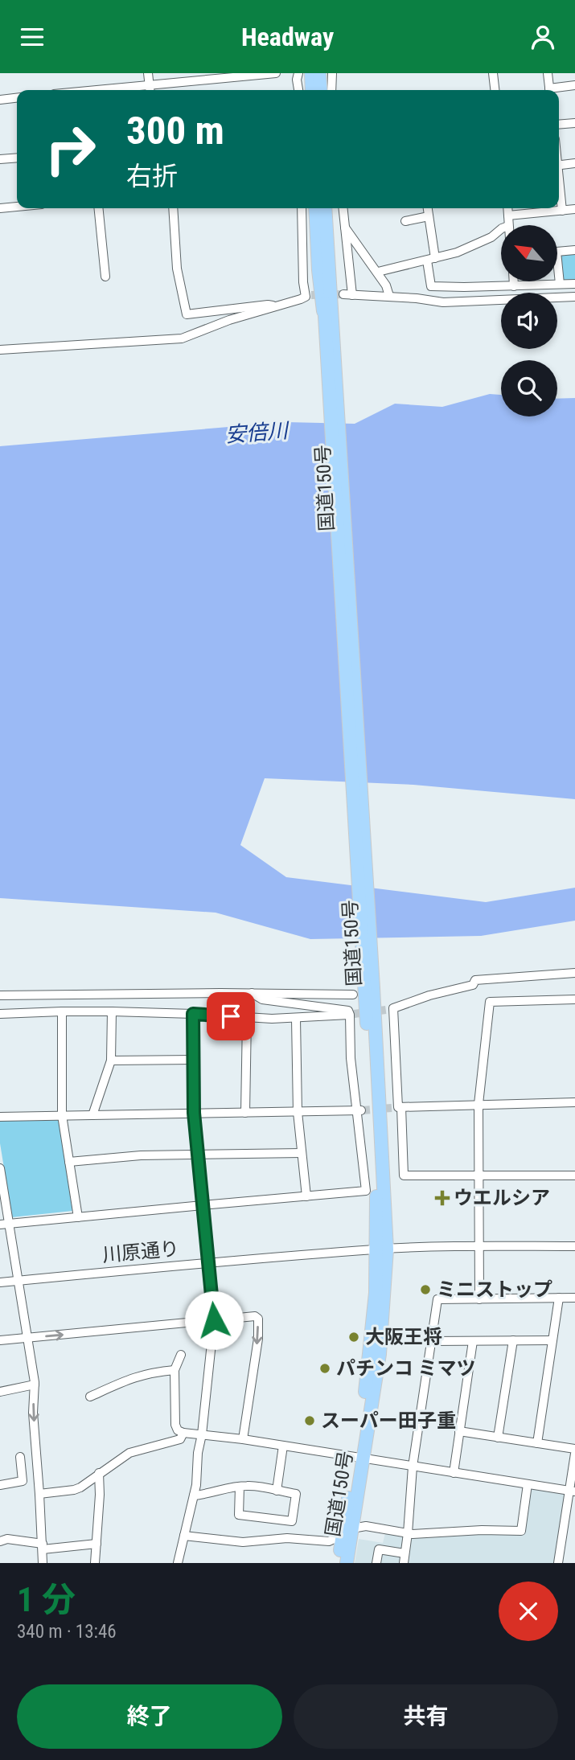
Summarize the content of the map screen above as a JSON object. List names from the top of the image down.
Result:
{
  "streets": {
    "highway": ["国道150号"],
    "street": ["川原通り"]
  },
  "crossings": [
    ["国道150号", "川原通り"]
  ],
  "water": ["安倍川"],
  "places": {
    "health": ["ウエルシア"],
    "other": [
      "ミニストップ",
      "大阪王将",
      "パチンコ ミマツ",
      "スーパー田子重"
    ]
  },
  "north": "top left",
  "page": {
    "header": "Headway",
    "turn": ["300 m", "右折"],
    "heading": ["1 分", "340 m · 13:46"],
    "buttons": ["終了", "共有"]
  }
}
